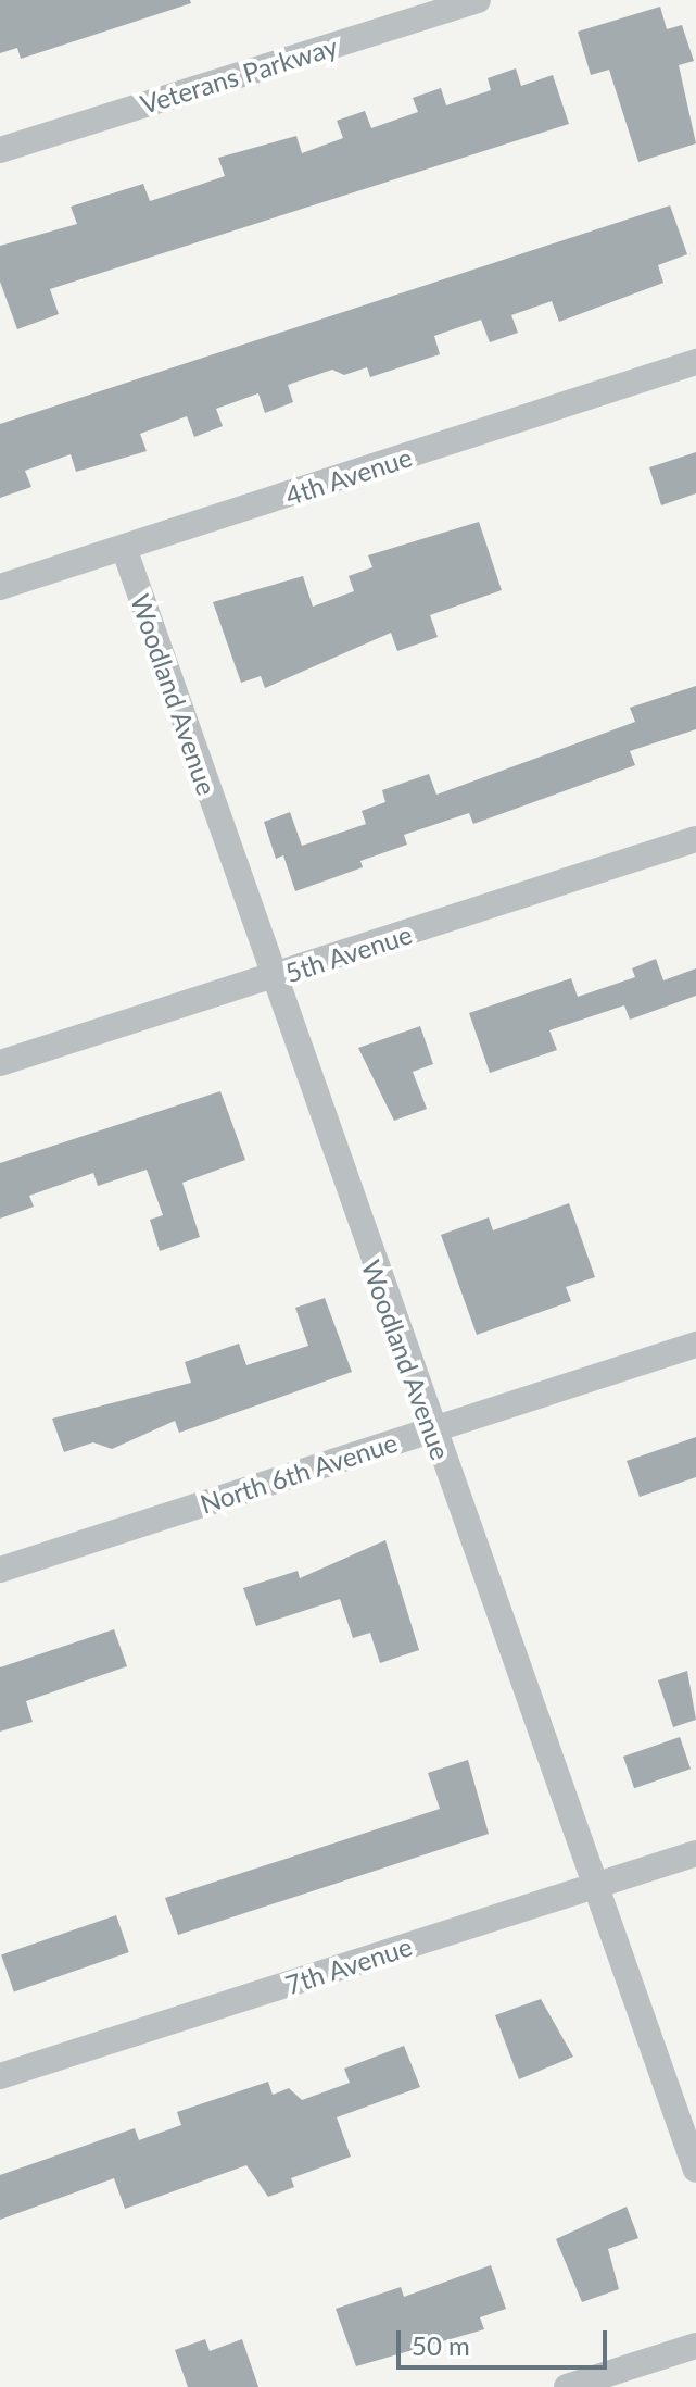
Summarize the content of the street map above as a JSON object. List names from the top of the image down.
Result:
{
  "streets": {
    "street": [
      "Veterans Parkway",
      "4th Avenue",
      "Woodland Avenue",
      "5th Avenue",
      "North 6th Avenue",
      "7th Avenue"
    ]
  },
  "crossings": [
    ["4th Avenue", "Woodland Avenue"],
    ["Woodland Avenue", "5th Avenue"],
    ["Woodland Avenue", "North 6th Avenue"],
    ["Woodland Avenue", "7th Avenue"]
  ],
  "scale_bar": "50 m"
}
